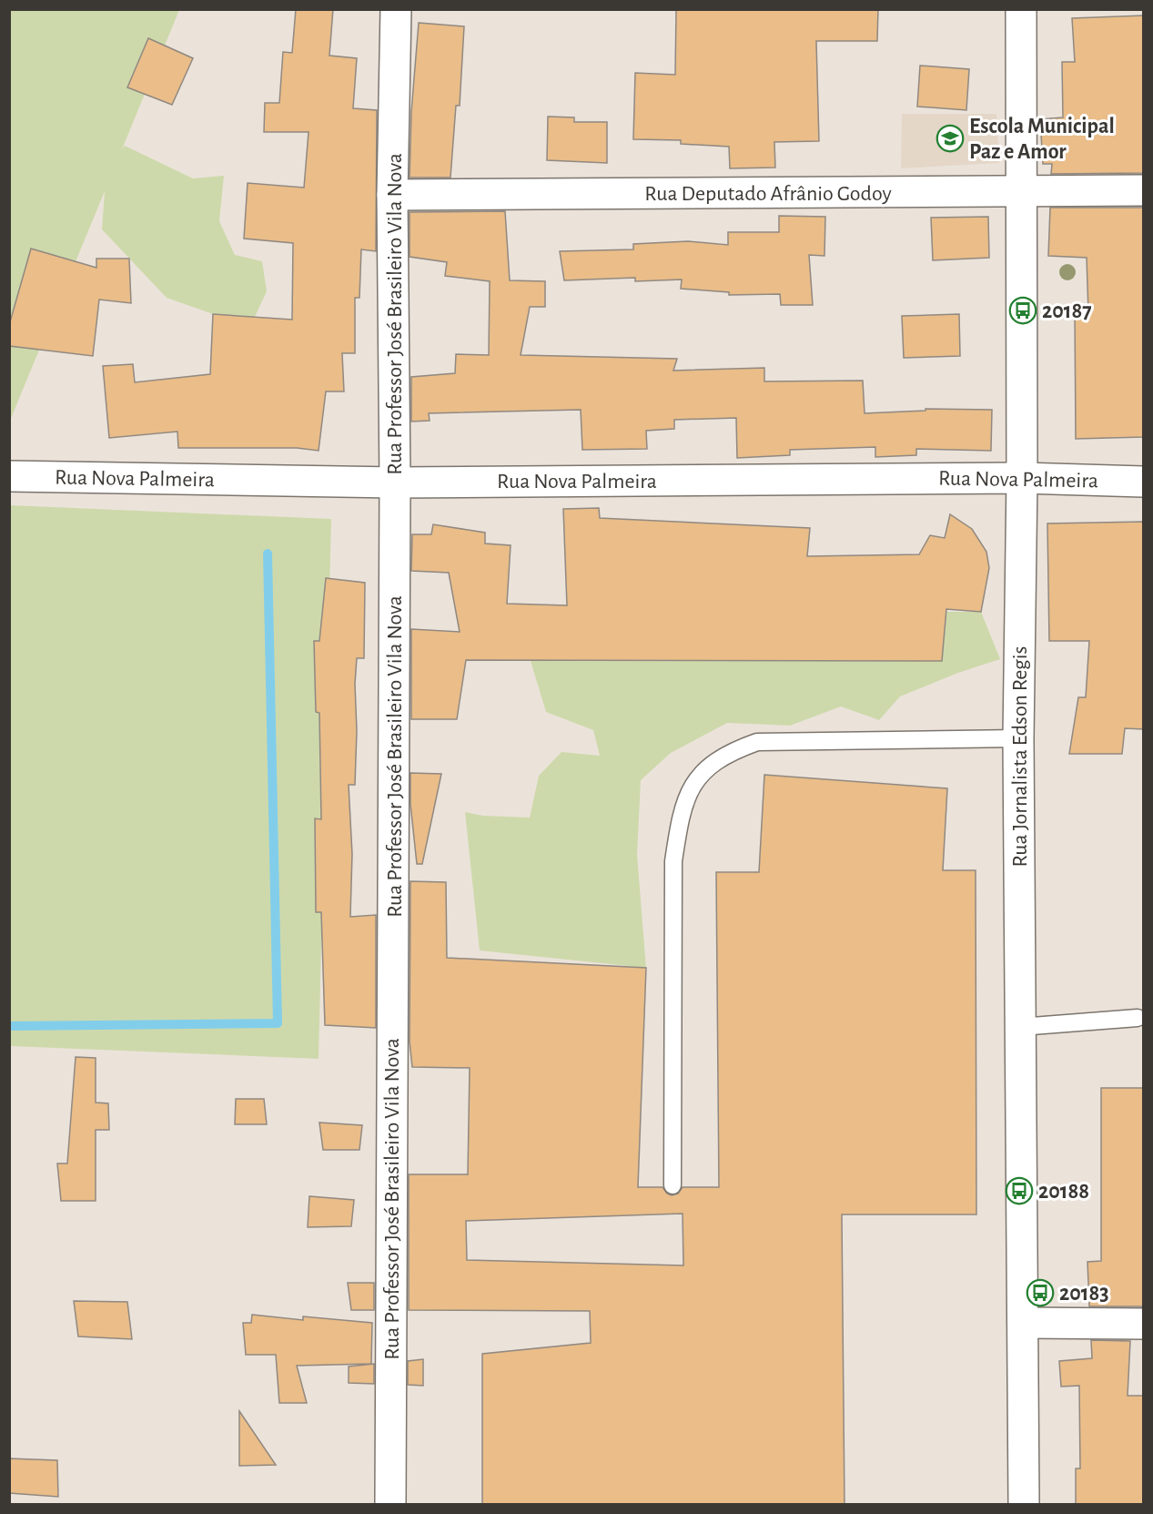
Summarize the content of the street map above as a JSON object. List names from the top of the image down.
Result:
{
  "streets": {
    "street": [
      "Rua Deputado Afrânio Godoy",
      "Rua Professor José Brasileiro Vila Nova",
      "Rua Nova Palmeira",
      "Rua Jornalista Edson Regis"
    ]
  },
  "crossings": [
    ["Rua Deputado Afrânio Godoy", "Rua Professor José Brasileiro Vila Nova"],
    ["Rua Deputado Afrânio Godoy", "Rua Jornalista Edson Regis"],
    ["Rua Professor José Brasileiro Vila Nova", "Rua Nova Palmeira"],
    ["Rua Nova Palmeira", "Rua Jornalista Edson Regis"]
  ],
  "places": {
    "school or university": ["Escola Municipal Paz e Amor"],
    "bus stop": ["20187", "20188", "20183"]
  }
}
